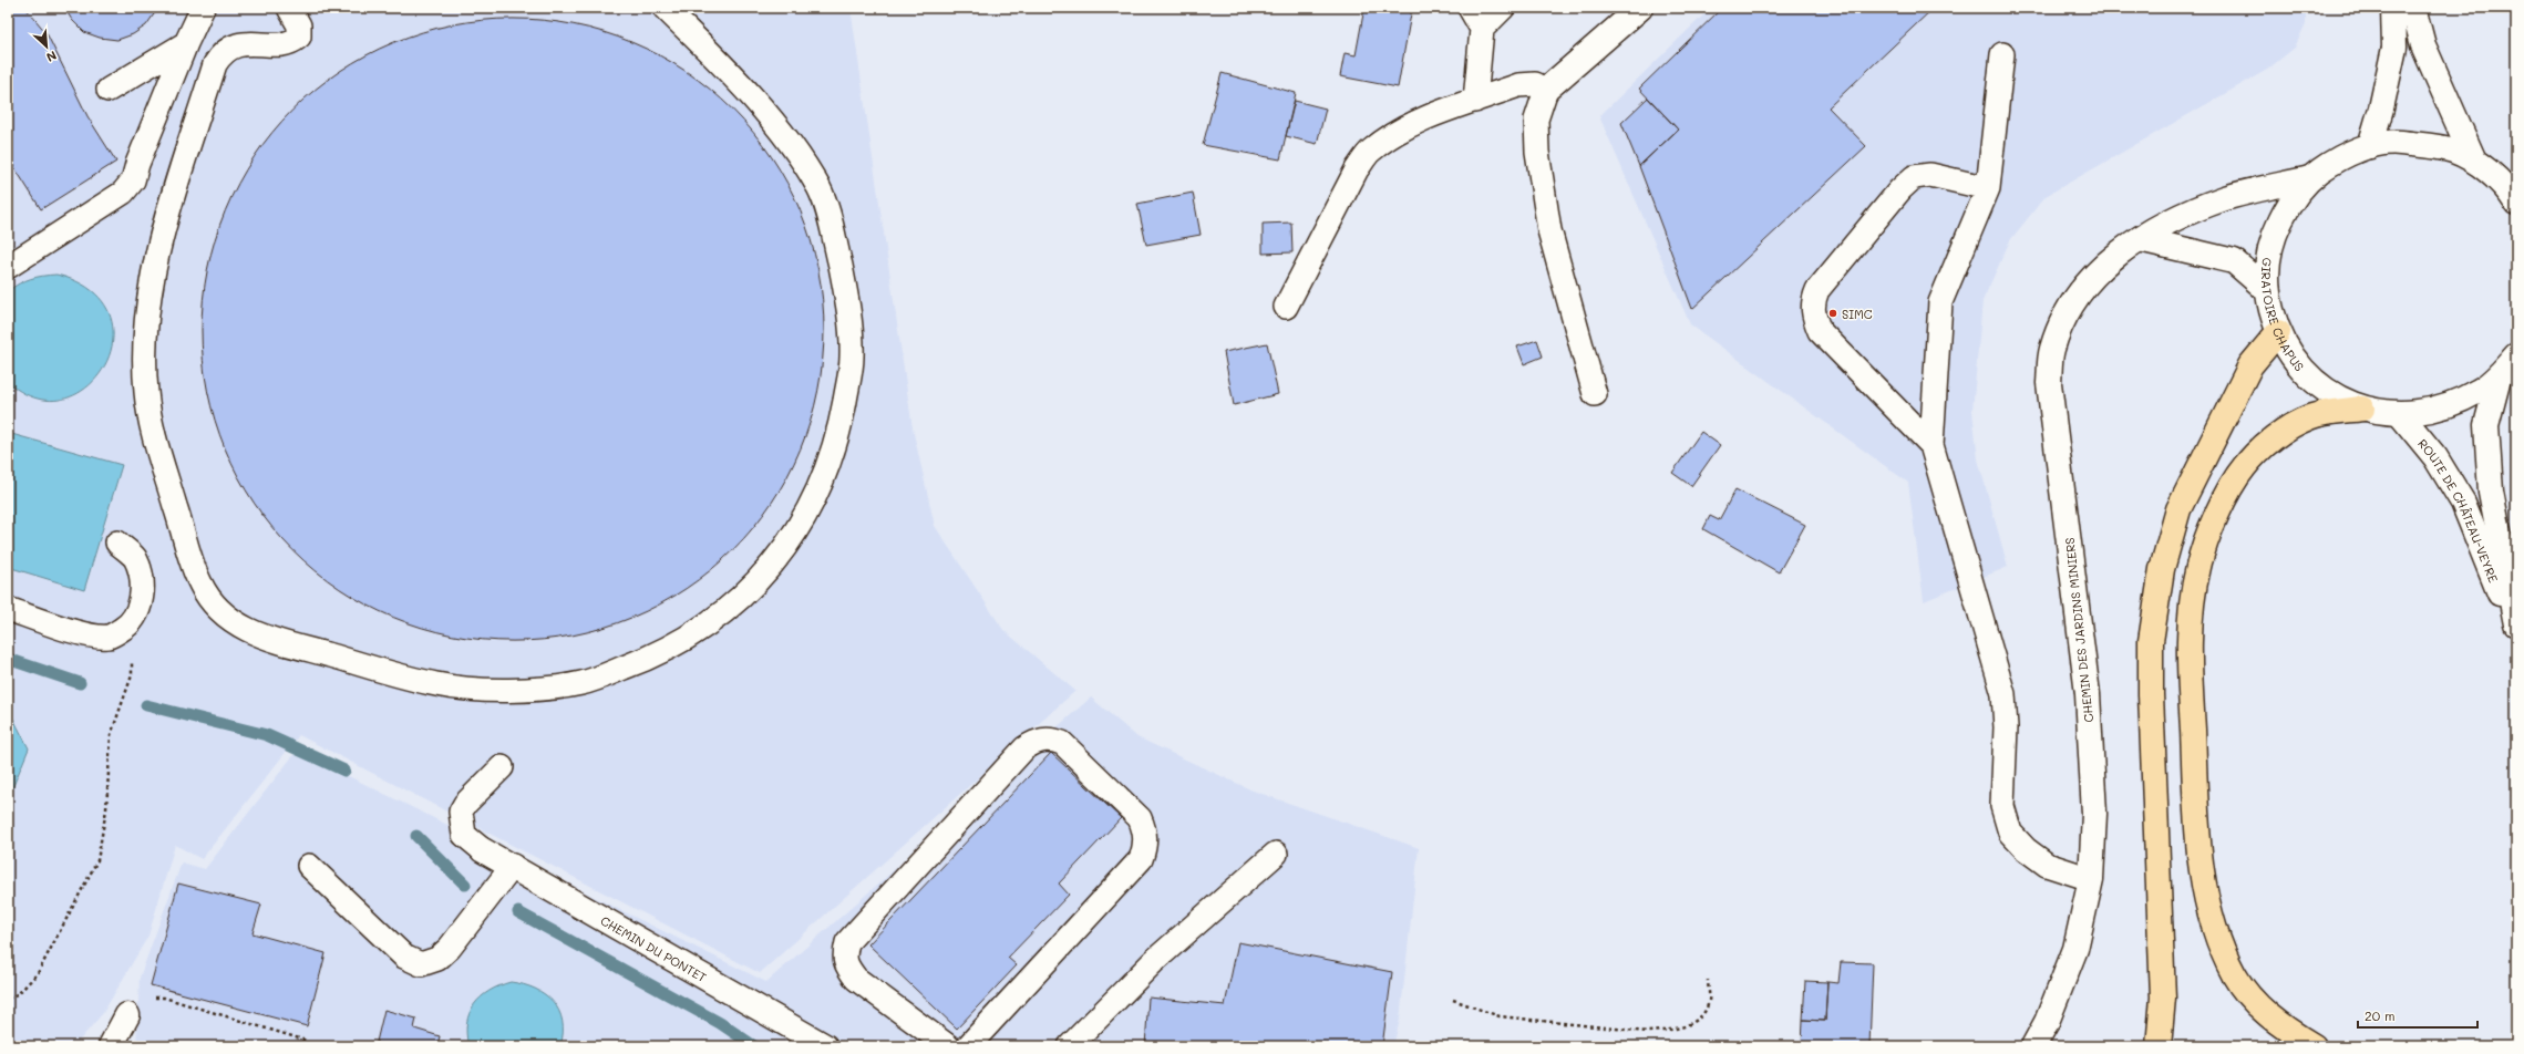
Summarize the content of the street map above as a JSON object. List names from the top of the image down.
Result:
{
  "streets": {
    "street": [
      "GIRATOIRE CHAPUS",
      "ROUTE DE CHÂTEAU-VEYRE",
      "CHEMIN DES JARDINS MINIERS",
      "CHEMIN DU PONTET"
    ]
  },
  "crossings": [
    ["GIRATOIRE CHAPUS", "ROUTE DE CHÂTEAU-VEYRE"],
    ["GIRATOIRE CHAPUS", "CHEMIN DES JARDINS MINIERS"]
  ],
  "places": ["SIMC"],
  "scale_bar": "20 m",
  "north": "bottom right"
}
